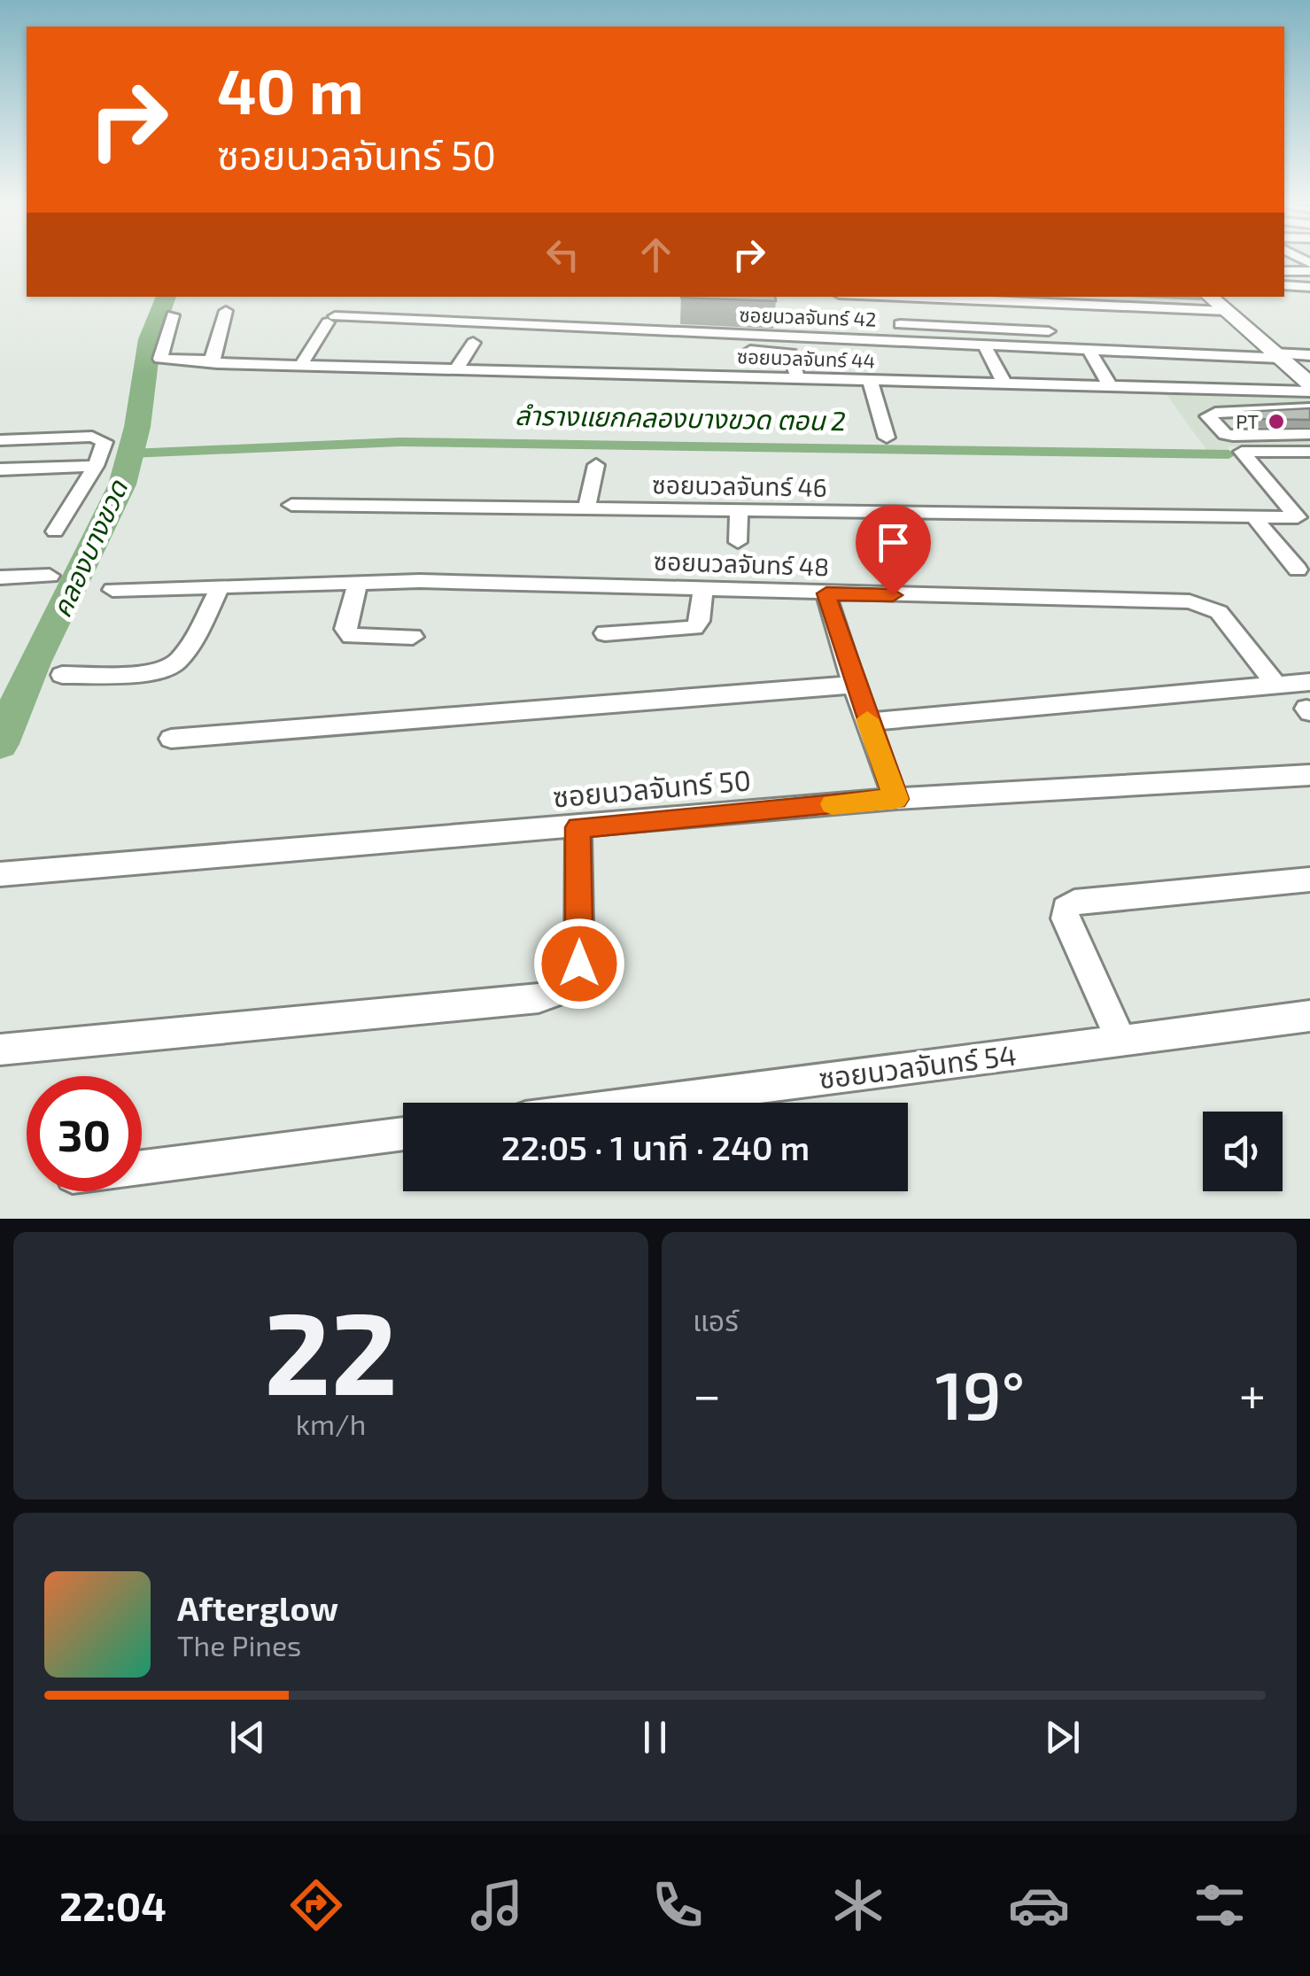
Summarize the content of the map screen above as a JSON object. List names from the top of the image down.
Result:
{
  "streets": {
    "street": [
      "ซอยนวลจันทร์ 42",
      "ซอยนวลจันทร์ 44",
      "ซอยนวลจันทร์ 46",
      "ซอยนวลจันทร์ 48",
      "ซอยนวลจันทร์ 50",
      "ซอยนวลจันทร์ 54"
    ]
  },
  "crossings": [
    ["ซอยนวลจันทร์ 42", "ซอยนวลจันทร์ 44"]
  ],
  "water": ["ลำรางแยกคลองบางขวด ตอน 2", "คลองบางขวด"],
  "places": ["PT"],
  "page": {
    "turn": ["40 m", "ซอยนวลจันทร์ 50"],
    "limit": "30",
    "trip": "22:05 · 1 นาที · 240 m",
    "tile": [
      ["22", "km/h"],
      "แอร์"
    ],
    "heat": ["−", "19°", "+"],
    "song": ["Afterglow", "The Pines"],
    "tabs": "22:04"
  }
}
